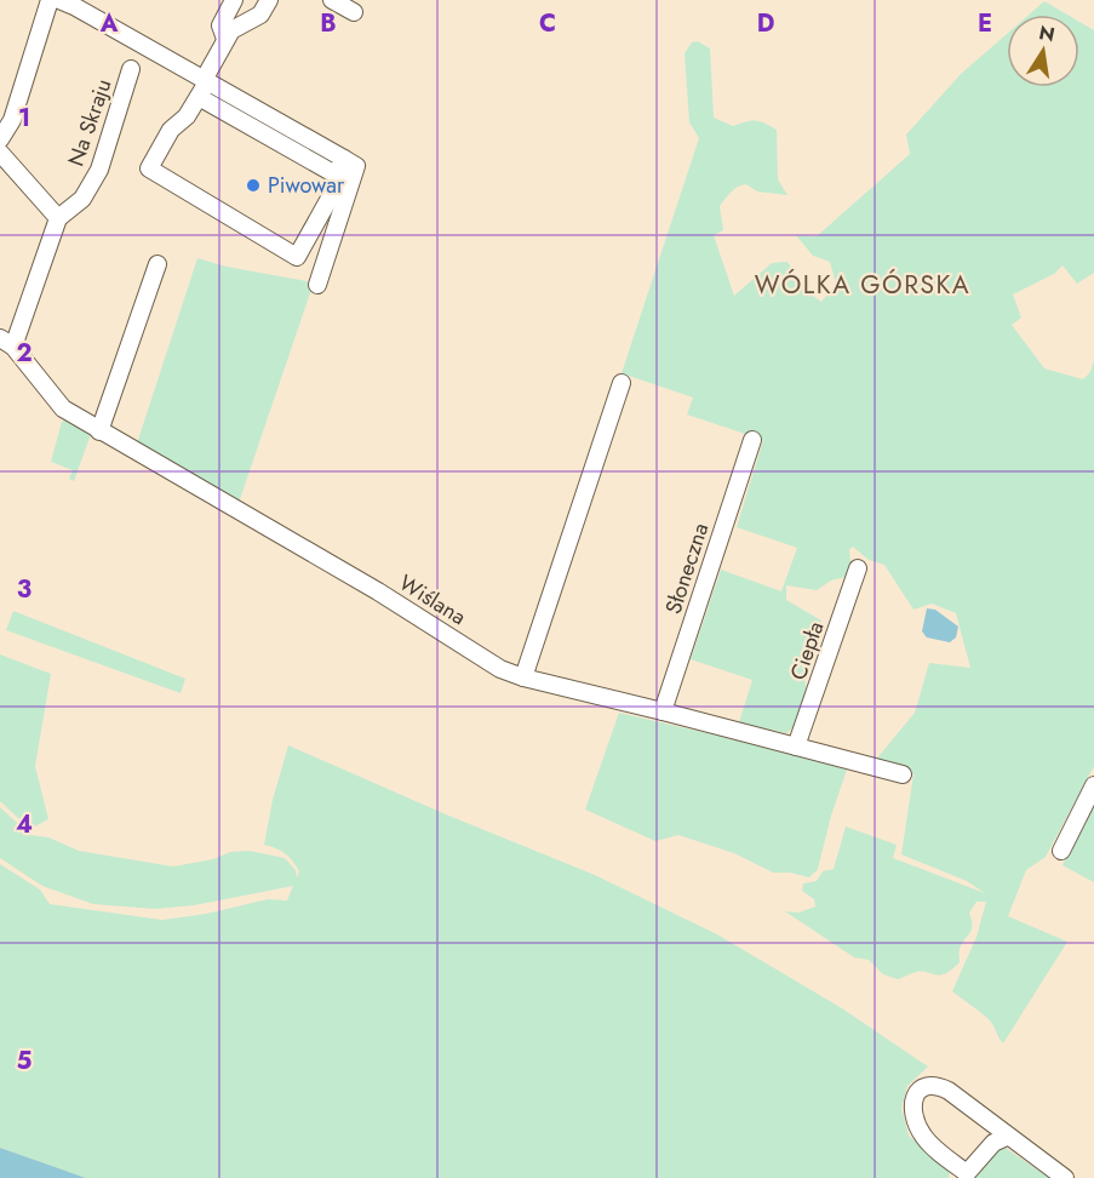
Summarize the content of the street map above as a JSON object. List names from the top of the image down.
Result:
{
  "streets": {
    "street": [
      "Na Skraju",
      "Słoneczna",
      "Wiślana",
      "Ciepła"
    ]
  },
  "crossings": [
    ["Na Skraju", "Wiślana"],
    ["Słoneczna", "Wiślana"],
    ["Wiślana", "Ciepła"]
  ],
  "districts": ["WÓLKA GÓRSKA"],
  "places": ["Piwowar"],
  "north": "top",
  "grid": {
    "columns": [
      "A",
      "B",
      "C",
      "D",
      "E"
    ],
    "rows": [
      "1",
      "2",
      "3",
      "4",
      "5"
    ]
  }
}
